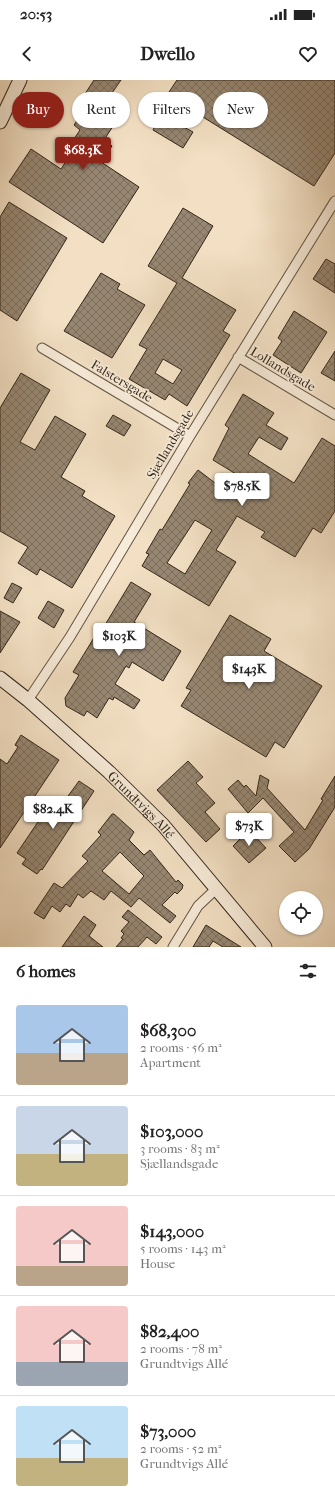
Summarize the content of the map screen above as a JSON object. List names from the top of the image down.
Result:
{
  "streets": {
    "street": [
      "Lollandsgade",
      "Falstersgade",
      "Sjællandsgade",
      "Grundtvigs Allé"
    ]
  },
  "crossings": [
    ["Lollandsgade", "Sjællandsgade"],
    ["Falstersgade", "Sjællandsgade"],
    ["Sjællandsgade", "Grundtvigs Allé"]
  ],
  "page": {
    "status": "20:53",
    "header": "Dwello",
    "chip": [
      "Buy",
      "Rent",
      "Filters",
      "New"
    ],
    "price": [
      "$68.3K",
      "$78.5K",
      "$103K",
      "$143K",
      "$82.4K",
      "$73K"
    ],
    "heading": "6 homes",
    "list": [
      {
        "name": "$68,300",
        "note": "2 rooms · 56 m² · Apartment"
      },
      {
        "name": "$103,000",
        "note": "3 rooms · 83 m² · Sjællandsgade"
      },
      {
        "name": "$143,000",
        "note": "5 rooms · 143 m² · House"
      },
      {
        "name": "$82,400",
        "note": "2 rooms · 78 m² · Grundtvigs Allé"
      },
      {
        "name": "$73,000",
        "note": "2 rooms · 52 m² · Grundtvigs Allé"
      }
    ]
  }
}
